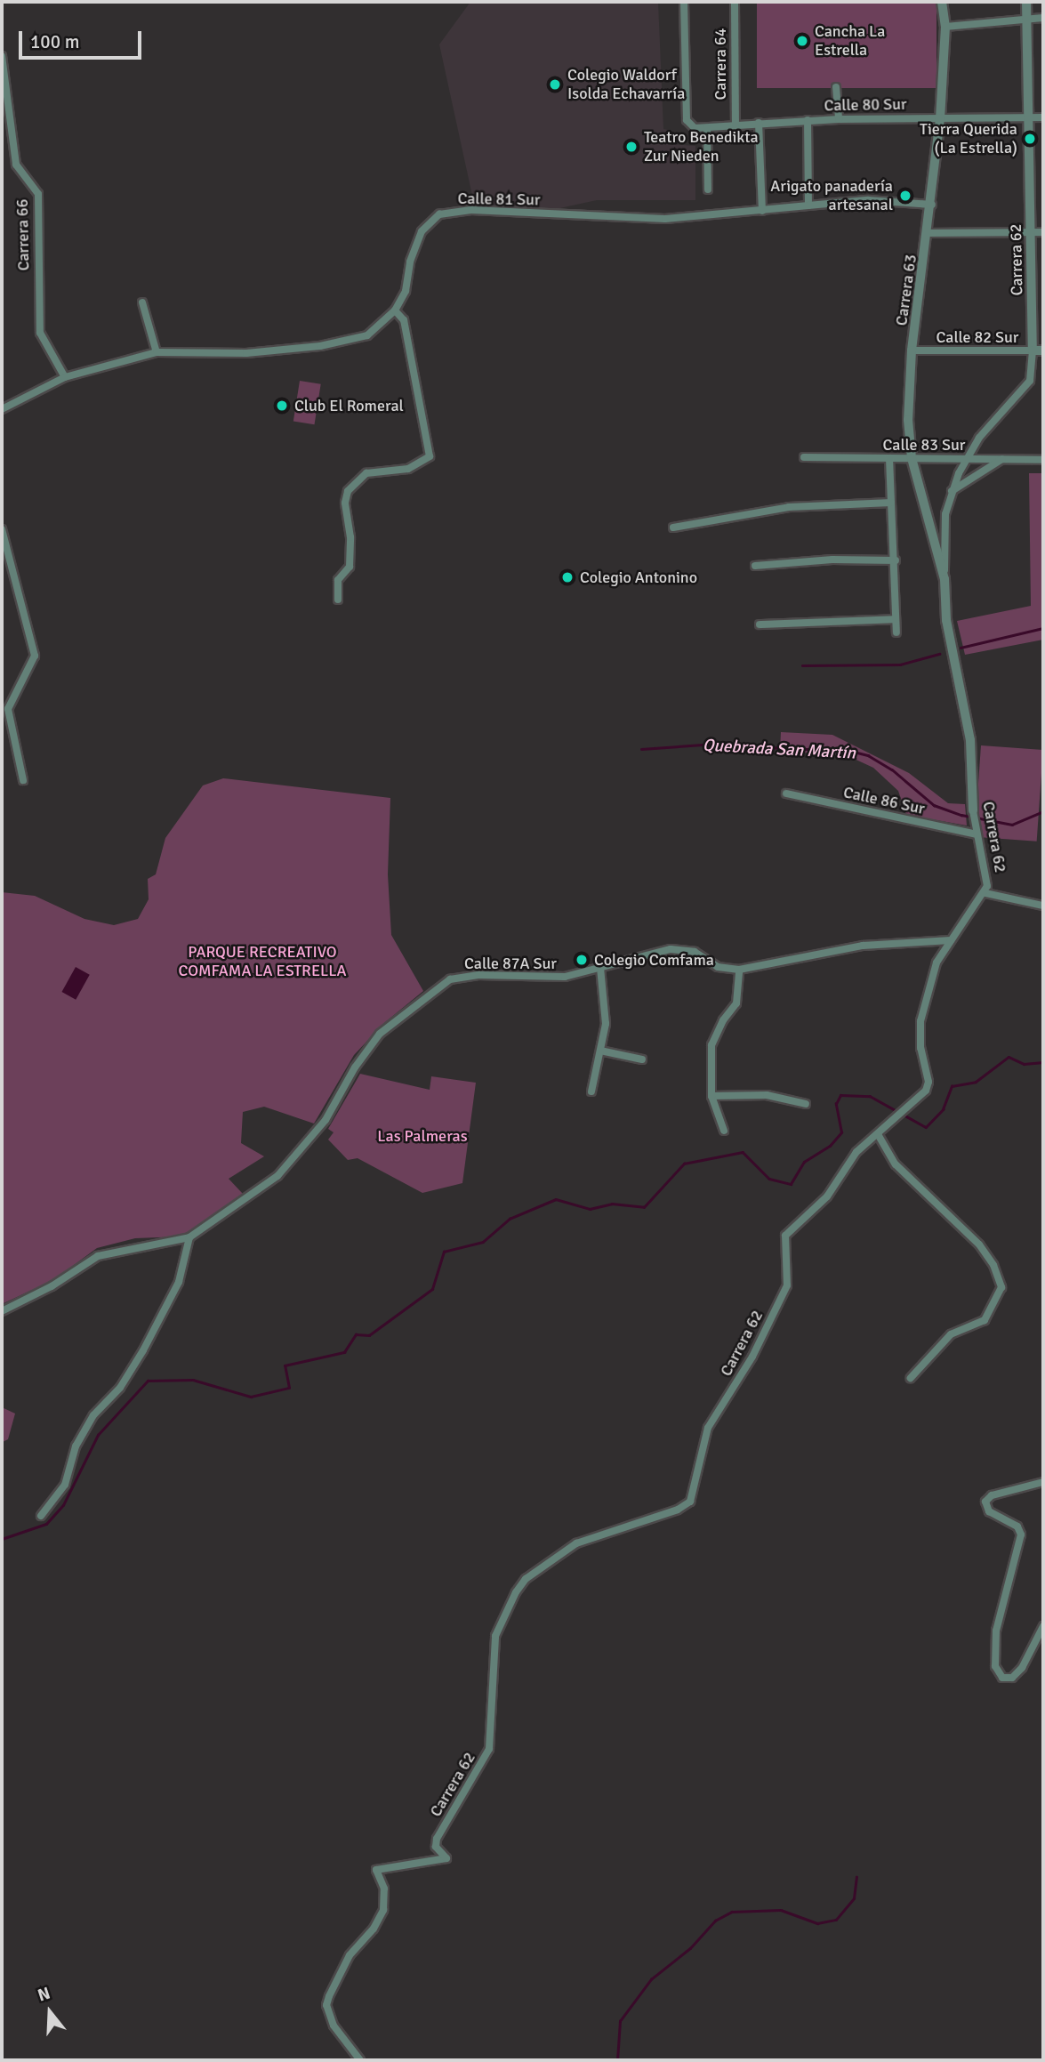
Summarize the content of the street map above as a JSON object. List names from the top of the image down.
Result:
{
  "streets": {
    "street": [
      "Carrera 64",
      "Calle 80 Sur",
      "Calle 81 Sur",
      "Carrera 66",
      "Carrera 62",
      "Carrera 63",
      "Calle 82 Sur",
      "Calle 83 Sur",
      "Calle 86 Sur",
      "Calle 87A Sur"
    ]
  },
  "crossings": [
    ["Carrera 64", "Calle 80 Sur"],
    ["Calle 80 Sur", "Carrera 62"],
    ["Calle 80 Sur", "Carrera 63"],
    ["Calle 81 Sur", "Carrera 66"],
    ["Calle 81 Sur", "Carrera 63"],
    ["Carrera 62", "Carrera 63"],
    ["Carrera 62", "Calle 82 Sur"],
    ["Carrera 62", "Calle 83 Sur"],
    ["Carrera 62", "Calle 86 Sur"],
    ["Carrera 62", "Calle 87A Sur"],
    ["Carrera 63", "Calle 82 Sur"],
    ["Carrera 63", "Calle 83 Sur"]
  ],
  "water": ["Quebrada San Martín"],
  "parks": ["PARQUE RECREATIVO COMFAMA LA ESTRELLA", "Las Palmeras"],
  "places": [
    "Cancha La Estrella",
    "Colegio Waldorf Isolda Echavarría",
    "Tierra Querida (La Estrella)",
    "Teatro Benedikta Zur Nieden",
    "Arigato panadería artesanal",
    "Club El Romeral",
    "Colegio Antonino",
    "Colegio Comfama"
  ],
  "scale_bar": "100 m",
  "north": "top"
}
